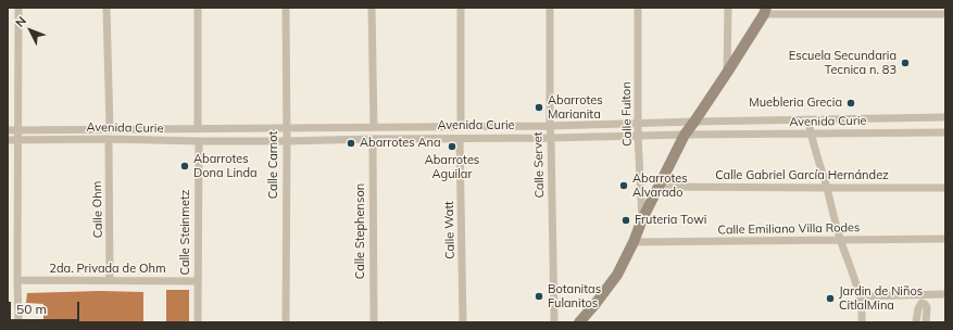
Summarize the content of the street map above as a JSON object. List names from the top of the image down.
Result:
{
  "streets": {
    "street": [
      "Calle Fulton",
      "Avenida Curie",
      "Calle Carnot",
      "Calle Servet",
      "Calle Gabriel García Hernández",
      "Calle Ohm",
      "Calle Emiliano Villa Rodes",
      "Calle Watt",
      "Calle Stephenson",
      "Calle Steinmetz",
      "2da. Privada de Ohm"
    ]
  },
  "crossings": [
    ["Calle Fulton", "Avenida Curie"],
    ["Avenida Curie", "Calle Carnot"],
    ["Avenida Curie", "Calle Servet"],
    ["Avenida Curie", "Calle Ohm"],
    ["Avenida Curie", "Calle Watt"],
    ["Avenida Curie", "Calle Stephenson"],
    ["Avenida Curie", "Calle Steinmetz"],
    ["Calle Ohm", "2da. Privada de Ohm"],
    ["Calle Steinmetz", "2da. Privada de Ohm"]
  ],
  "places": [
    "Escuela Secundaria Tecnica n. 83",
    "Muebleria Grecia",
    "Abarrotes Marianita",
    "Abarrotes Ana",
    "Abarrotes Aguilar",
    "Abarrotes Dona Linda",
    "Abarrotes Alvarado",
    "Fruteria Towi",
    "Botanitas Fulanitos",
    "Jardin de Niños CitlalMina"
  ],
  "scale_bar": "50 m",
  "north": "top left"
}
